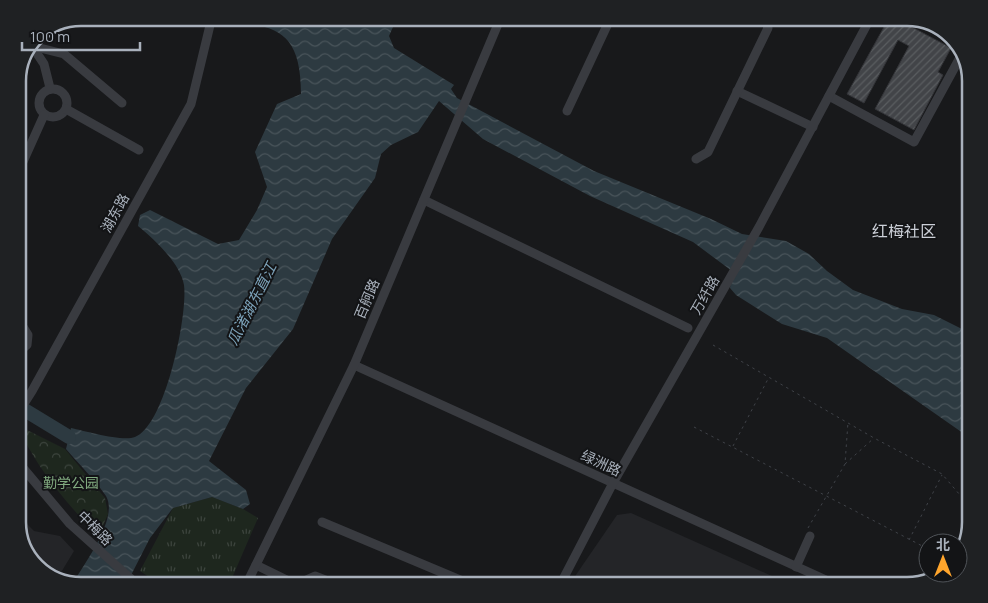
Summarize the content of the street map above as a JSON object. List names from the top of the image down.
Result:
{
  "streets": {
    "street": [
      "湖东路",
      "万纤路",
      "百舸路",
      "绿洲路",
      "中梅路"
    ]
  },
  "crossings": [
    ["万纤路", "绿洲路"],
    ["百舸路", "绿洲路"]
  ],
  "districts": ["红梅社区"],
  "water": ["瓜渚湖东直江"],
  "parks": ["勤学公园"],
  "scale_bar": "100 m",
  "north": "top"
}
